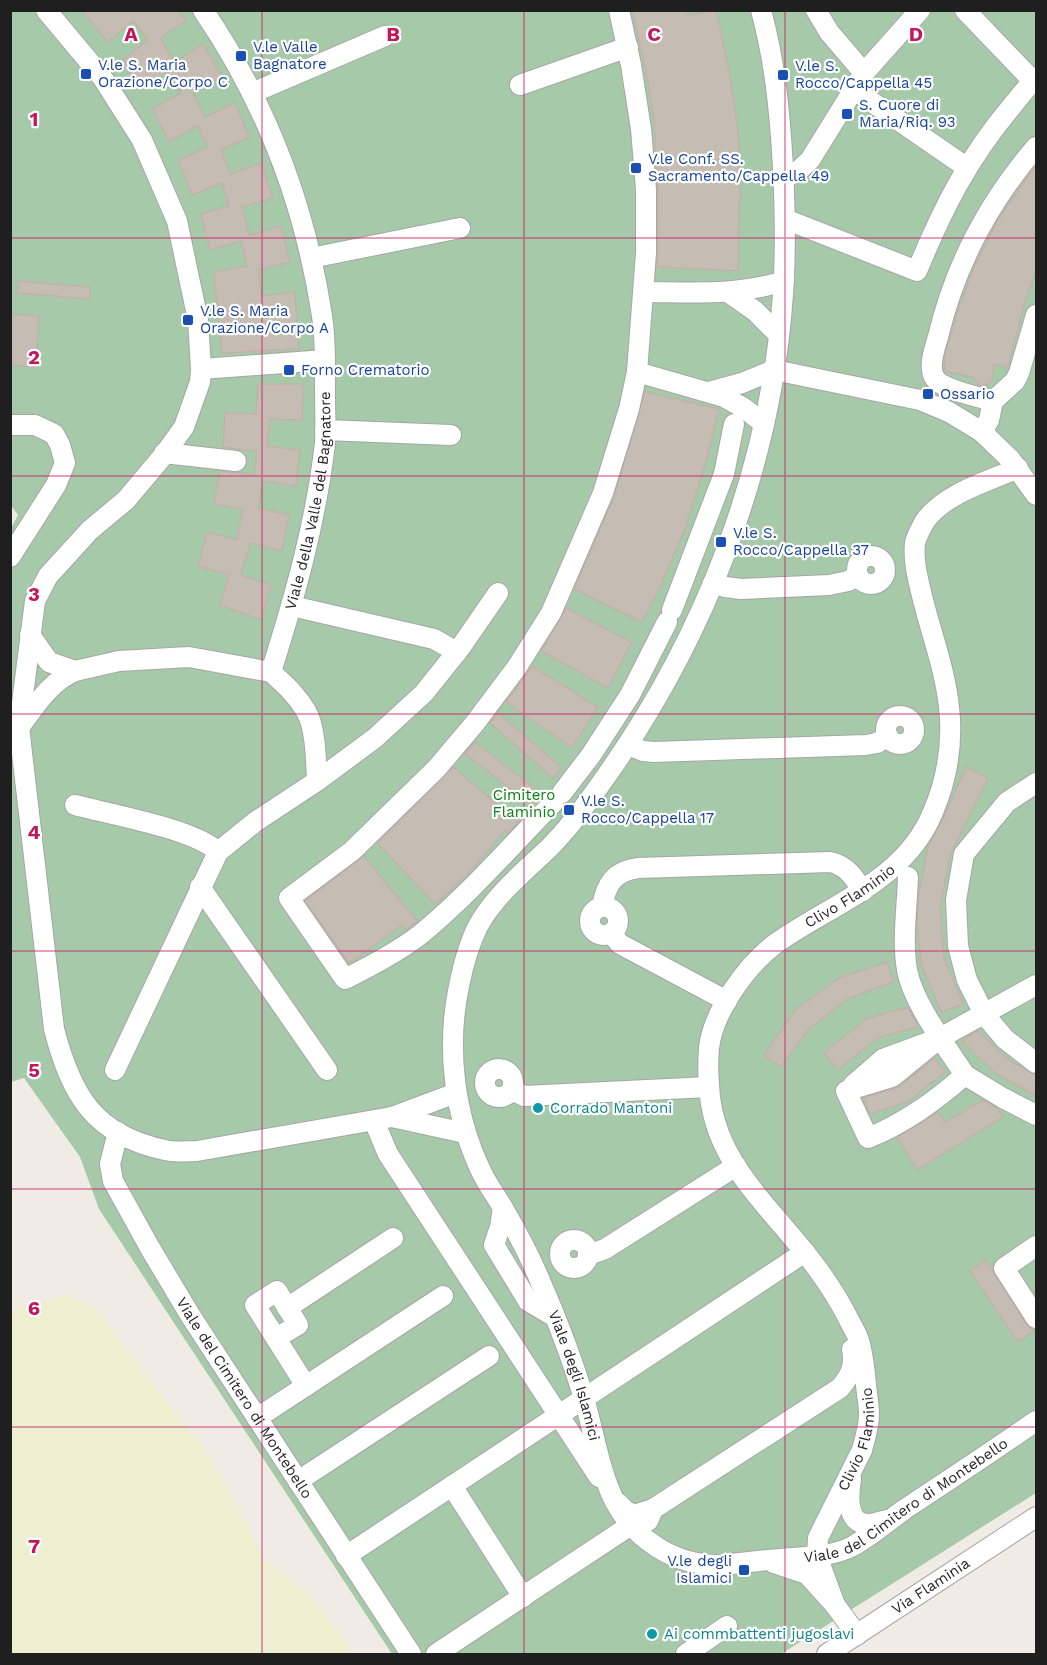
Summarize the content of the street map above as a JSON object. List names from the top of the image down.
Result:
{
  "streets": {
    "street": [
      "Viale della Valle del Bagnatore",
      "Clivo Flaminio",
      "Viale degli Islamici",
      "Viale del Cimitero di Montebello",
      "Clivio Flaminio",
      "Via Flaminia"
    ]
  },
  "crossings": [
    ["Clivo Flaminio", "Clivio Flaminio"],
    ["Viale degli Islamici", "Viale del Cimitero di Montebello"],
    ["Viale del Cimitero di Montebello", "Clivio Flaminio"]
  ],
  "parks": ["Cimitero Flaminio"],
  "places": {
    "transit": [
      "V.le Valle Bagnatore",
      "V.le S. Maria Orazione/Corpo C",
      "V.le S. Rocco/Cappella 45",
      "S. Cuore di Maria/Riq. 93",
      "V.le Conf. SS. Sacramento/Cappella 49",
      "V.le S. Maria Orazione/Corpo A",
      "Forno Crematorio",
      "Ossario",
      "V.le S. Rocco/Cappella 37",
      "V.le S. Rocco/Cappella 17",
      "V.le degli Islamici"
    ],
    "other": ["Corrado Mantoni", "Ai commbattenti jugoslavi"]
  },
  "grid": {
    "columns": [
      "A",
      "B",
      "C",
      "D"
    ],
    "rows": [
      "1",
      "2",
      "3",
      "4",
      "5",
      "6",
      "7"
    ]
  }
}
